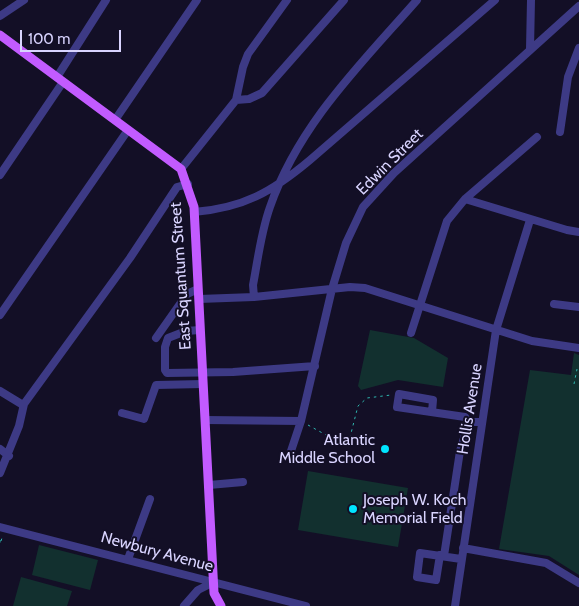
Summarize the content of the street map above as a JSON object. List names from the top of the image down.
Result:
{
  "streets": {
    "main road": ["East Squantum Street"],
    "street": ["Edwin Street", "Hollis Avenue", "Newbury Avenue"]
  },
  "crossings": [
    ["East Squantum Street", "Newbury Avenue"]
  ],
  "places": ["Atlantic Middle School", "Joseph W. Koch Memorial Field"],
  "scale_bar": "100 m"
}
